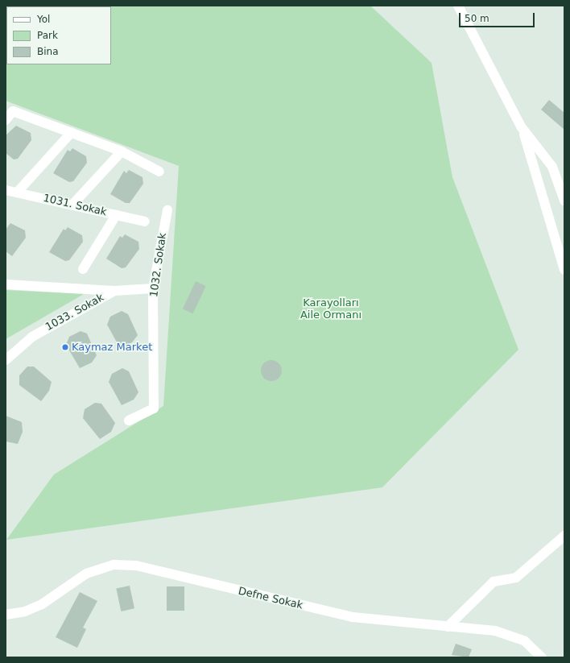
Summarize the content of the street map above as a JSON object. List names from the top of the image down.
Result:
{
  "streets": {
    "street": [
      "1031. Sokak",
      "1032. Sokak",
      "1033. Sokak",
      "Defne Sokak"
    ]
  },
  "crossings": [
    ["1032. Sokak", "1033. Sokak"]
  ],
  "parks": ["Karayolları Aile Ormanı"],
  "places": ["Kaymaz Market"],
  "legend": ["Yol", "Park", "Bina"],
  "scale_bar": "50 m"
}
